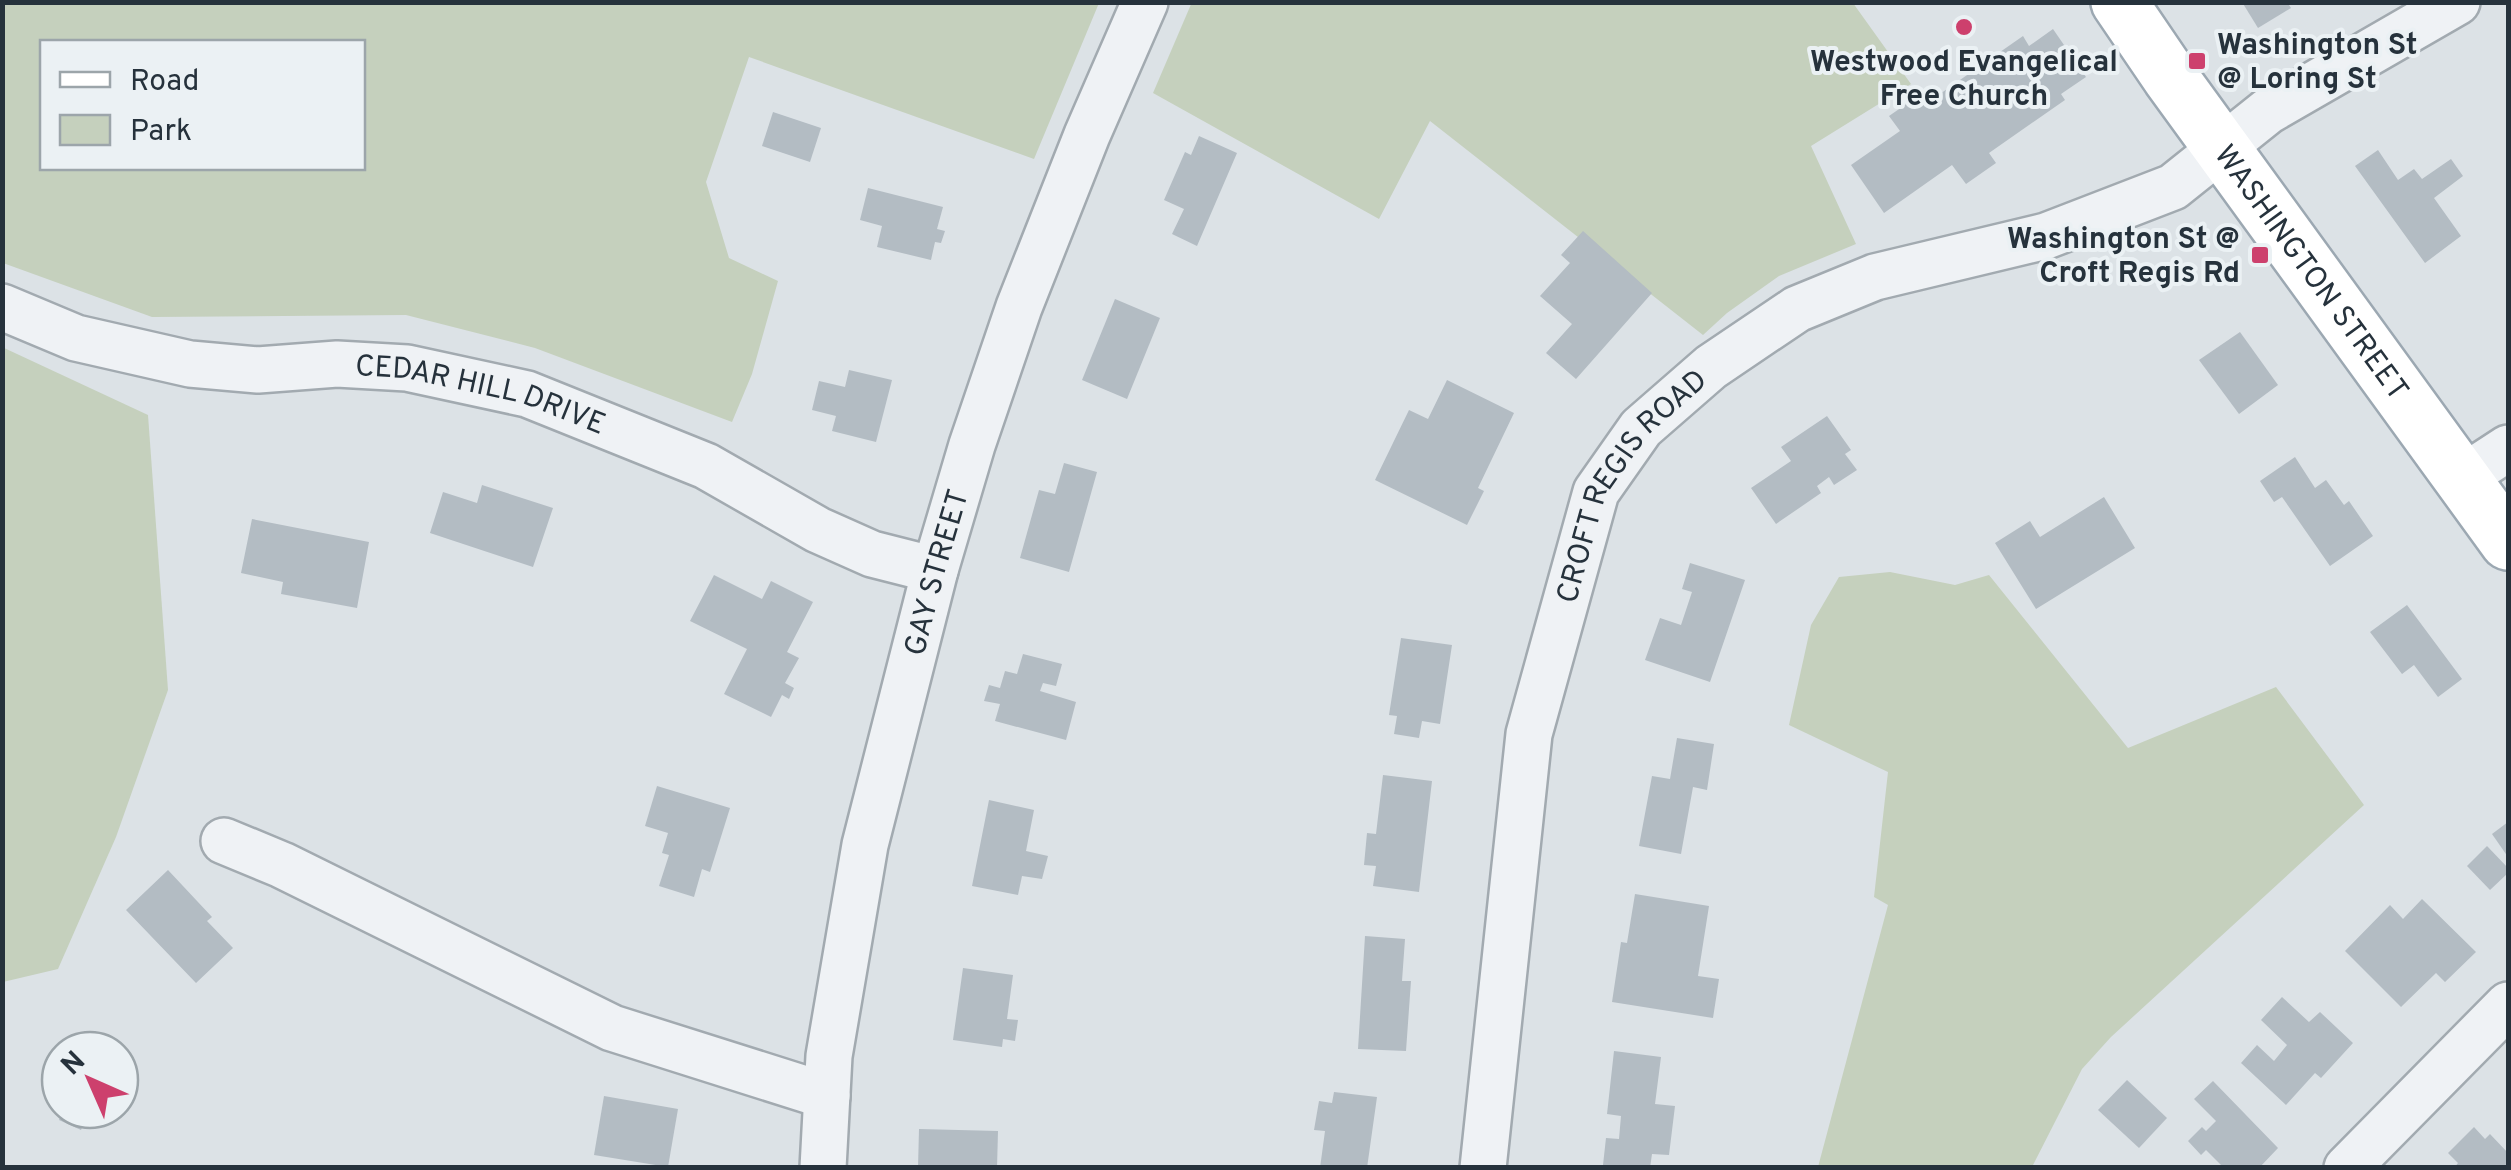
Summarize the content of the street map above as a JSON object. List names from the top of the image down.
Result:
{
  "streets": {
    "main road": ["WASHINGTON STREET"],
    "street": ["CEDAR HILL DRIVE", "CROFT REGIS ROAD", "GAY STREET"]
  },
  "crossings": [
    ["WASHINGTON STREET", "CROFT REGIS ROAD"],
    ["CEDAR HILL DRIVE", "GAY STREET"]
  ],
  "places": {
    "other": ["Westwood Evangelical Free Church"],
    "transit": ["Washington St @ Loring St", "Washington St @ Croft Regis Rd"]
  },
  "legend": ["Road", "Park"],
  "north": "top left"
}
